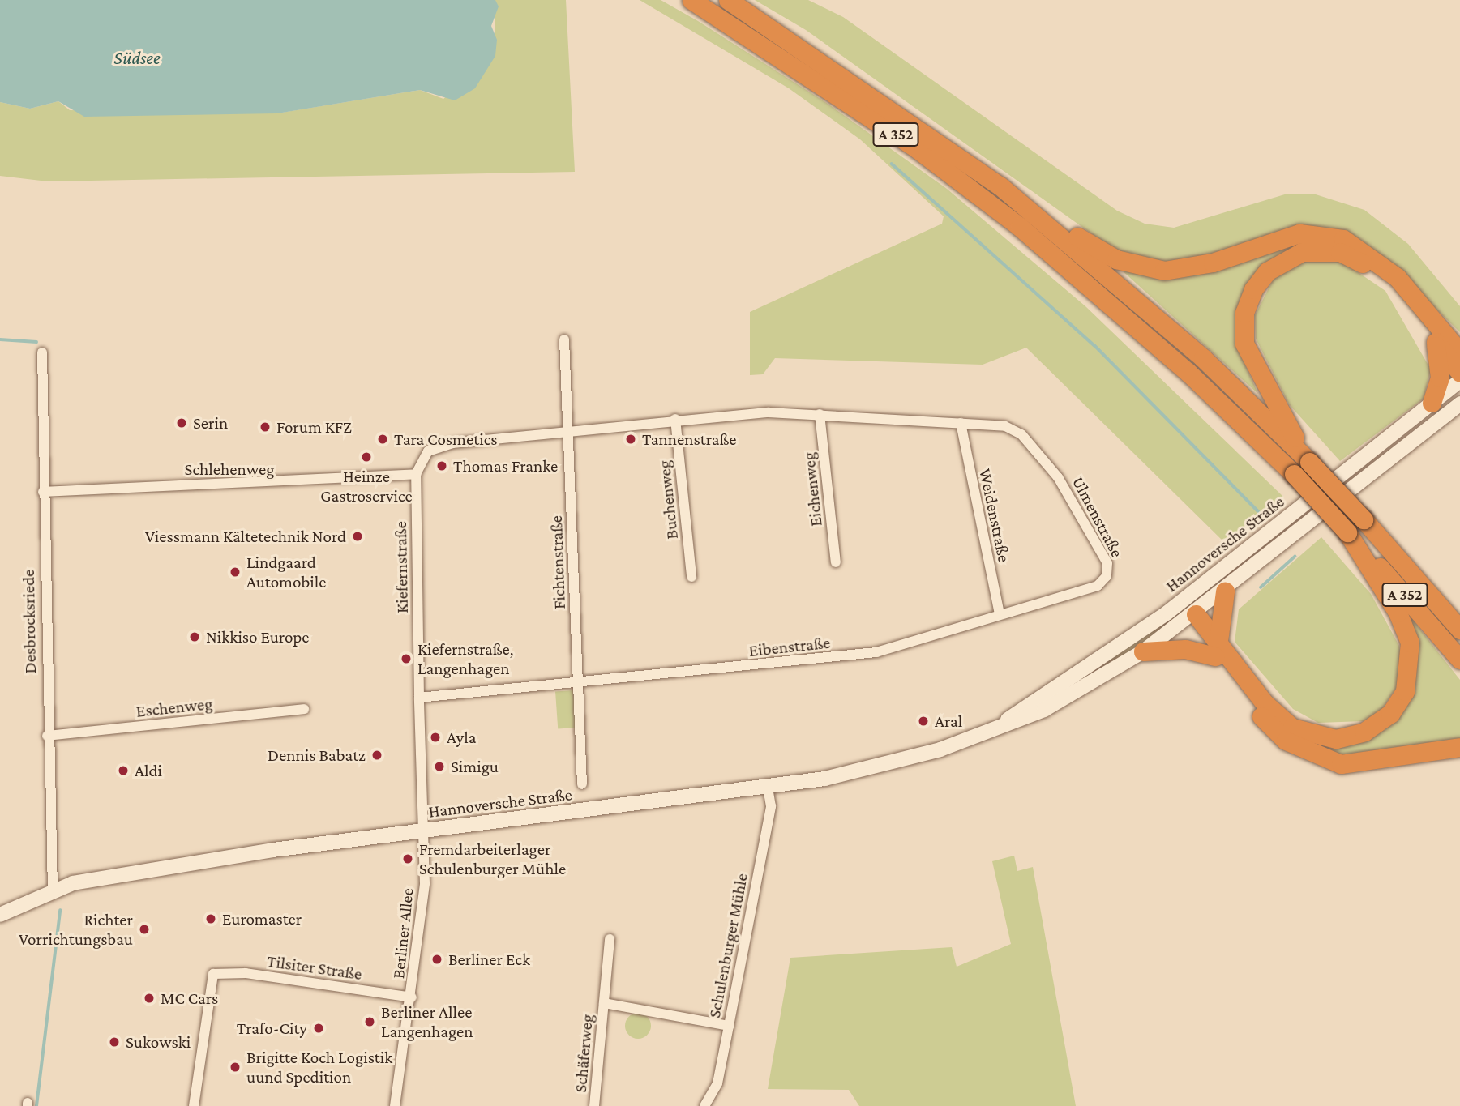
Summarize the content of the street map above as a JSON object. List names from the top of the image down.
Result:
{
  "streets": {
    "highway": ["A 352"],
    "main road": ["Hannoversche Straße"],
    "street": [
      "Schlehenweg",
      "Eichenweg",
      "Buchenweg",
      "Weidenstraße",
      "Ulmenstraße",
      "Fichtenstraße",
      "Kiefernstraße",
      "Desbrocksriede",
      "Eibenstraße",
      "Eschenweg",
      "Berliner Allee",
      "Schulenburger Mühle",
      "Tilsiter Straße",
      "Schäferweg"
    ]
  },
  "crossings": [
    ["Schlehenweg", "Kiefernstraße"],
    ["Schlehenweg", "Desbrocksriede"],
    ["Weidenstraße", "Ulmenstraße"],
    ["Weidenstraße", "Eibenstraße"],
    ["Ulmenstraße", "Eibenstraße"],
    ["Hannoversche Straße", "Kiefernstraße"],
    ["Hannoversche Straße", "Desbrocksriede"],
    ["Hannoversche Straße", "Berliner Allee"],
    ["Hannoversche Straße", "Schulenburger Mühle"],
    ["Fichtenstraße", "Eibenstraße"],
    ["Kiefernstraße", "Eibenstraße"],
    ["Kiefernstraße", "Berliner Allee"],
    ["Desbrocksriede", "Eschenweg"],
    ["Berliner Allee", "Tilsiter Straße"],
    ["Schulenburger Mühle", "Schäferweg"]
  ],
  "water": ["Südsee"],
  "places": [
    "Serin",
    "Forum KFZ",
    "Tara Cosmetics",
    "Tannenstraße",
    "Heinze Gastroservice",
    "Thomas Franke",
    "Viessmann Kältetechnik Nord",
    "Lindgaard Automobile",
    "Nikkiso Europe",
    "Kiefernstraße, Langenhagen",
    "Aral",
    "Ayla",
    "Dennis Babatz",
    "Simigu",
    "Aldi",
    "Fremdarbeiterlager Schulenburger Mühle",
    "Euromaster",
    "Richter Vorrichtungsbau",
    "Berliner Eck",
    "MC Cars",
    "Berliner Allee Langenhagen",
    "Trafo-City",
    "Sukowski",
    "Brigitte Koch Logistik uund Spedition"
  ]
}
